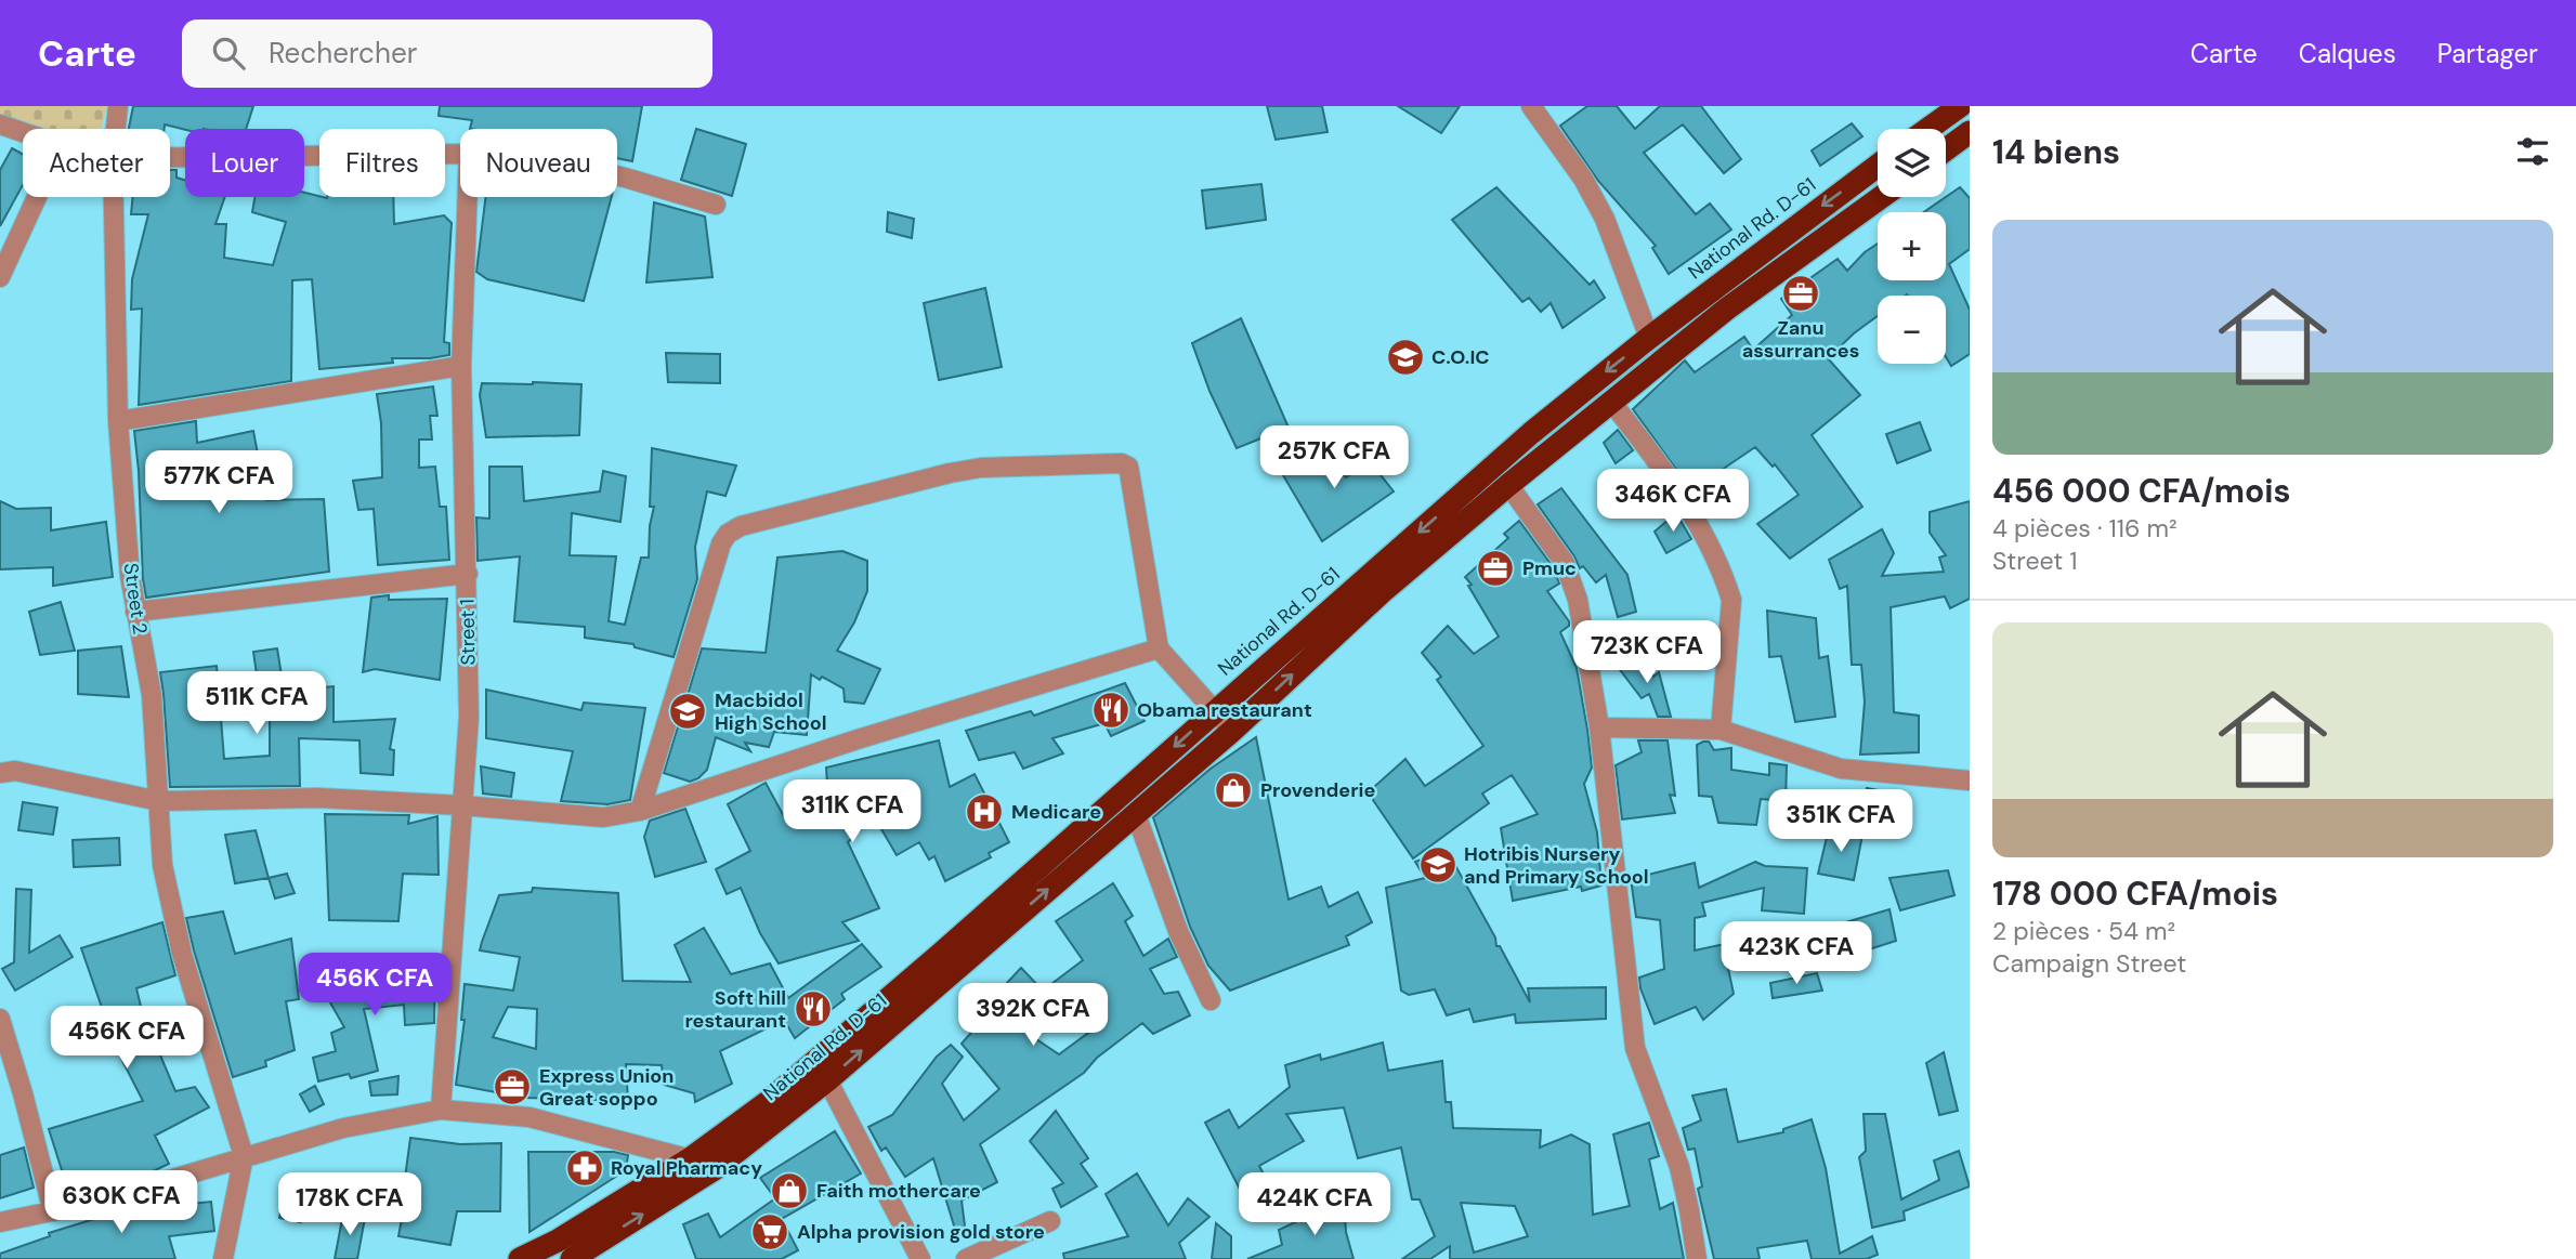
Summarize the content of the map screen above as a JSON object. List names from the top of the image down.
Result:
{
  "streets": {
    "highway": ["National Rd. D-61"],
    "street": ["Street 2", "Street 1"]
  },
  "places": {
    "office": ["Zanu assurrances", "Pmuc", "Express Union Great soppo"],
    "school or university": ["C.O.IC", "Macbidol High School", "Hotribis Nursery and Primary School"],
    "restaurant": ["Obama restaurant", "Soft hill restaurant"],
    "shop": ["Provenderie", "Faith mothercare"],
    "hospital": ["Medicare"],
    "pharmacy": ["Royal Pharmacy"],
    "supermarket": ["Alpha provision gold store"]
  },
  "page": {
    "header": "Carte",
    "search": "Rechercher",
    "nav": ["Carte", "Calques", "Partager"],
    "heading": "14 biens",
    "map_buttons": ["+", "−"],
    "chip": [
      "Acheter",
      "Louer",
      "Filtres",
      "Nouveau"
    ],
    "list": [
      {
        "name": "456 000 CFA/mois",
        "note": "4 pièces · 116 m² · Street 1"
      },
      {
        "name": "178 000 CFA/mois",
        "note": "2 pièces · 54 m² · Campaign Street"
      }
    ],
    "price": [
      "257K CFA",
      "577K CFA",
      "346K CFA",
      "723K CFA",
      "511K CFA",
      "311K CFA",
      "351K CFA",
      "423K CFA",
      "456K CFA",
      "392K CFA",
      "456K CFA",
      "630K CFA",
      "178K CFA",
      "424K CFA"
    ]
  }
}
